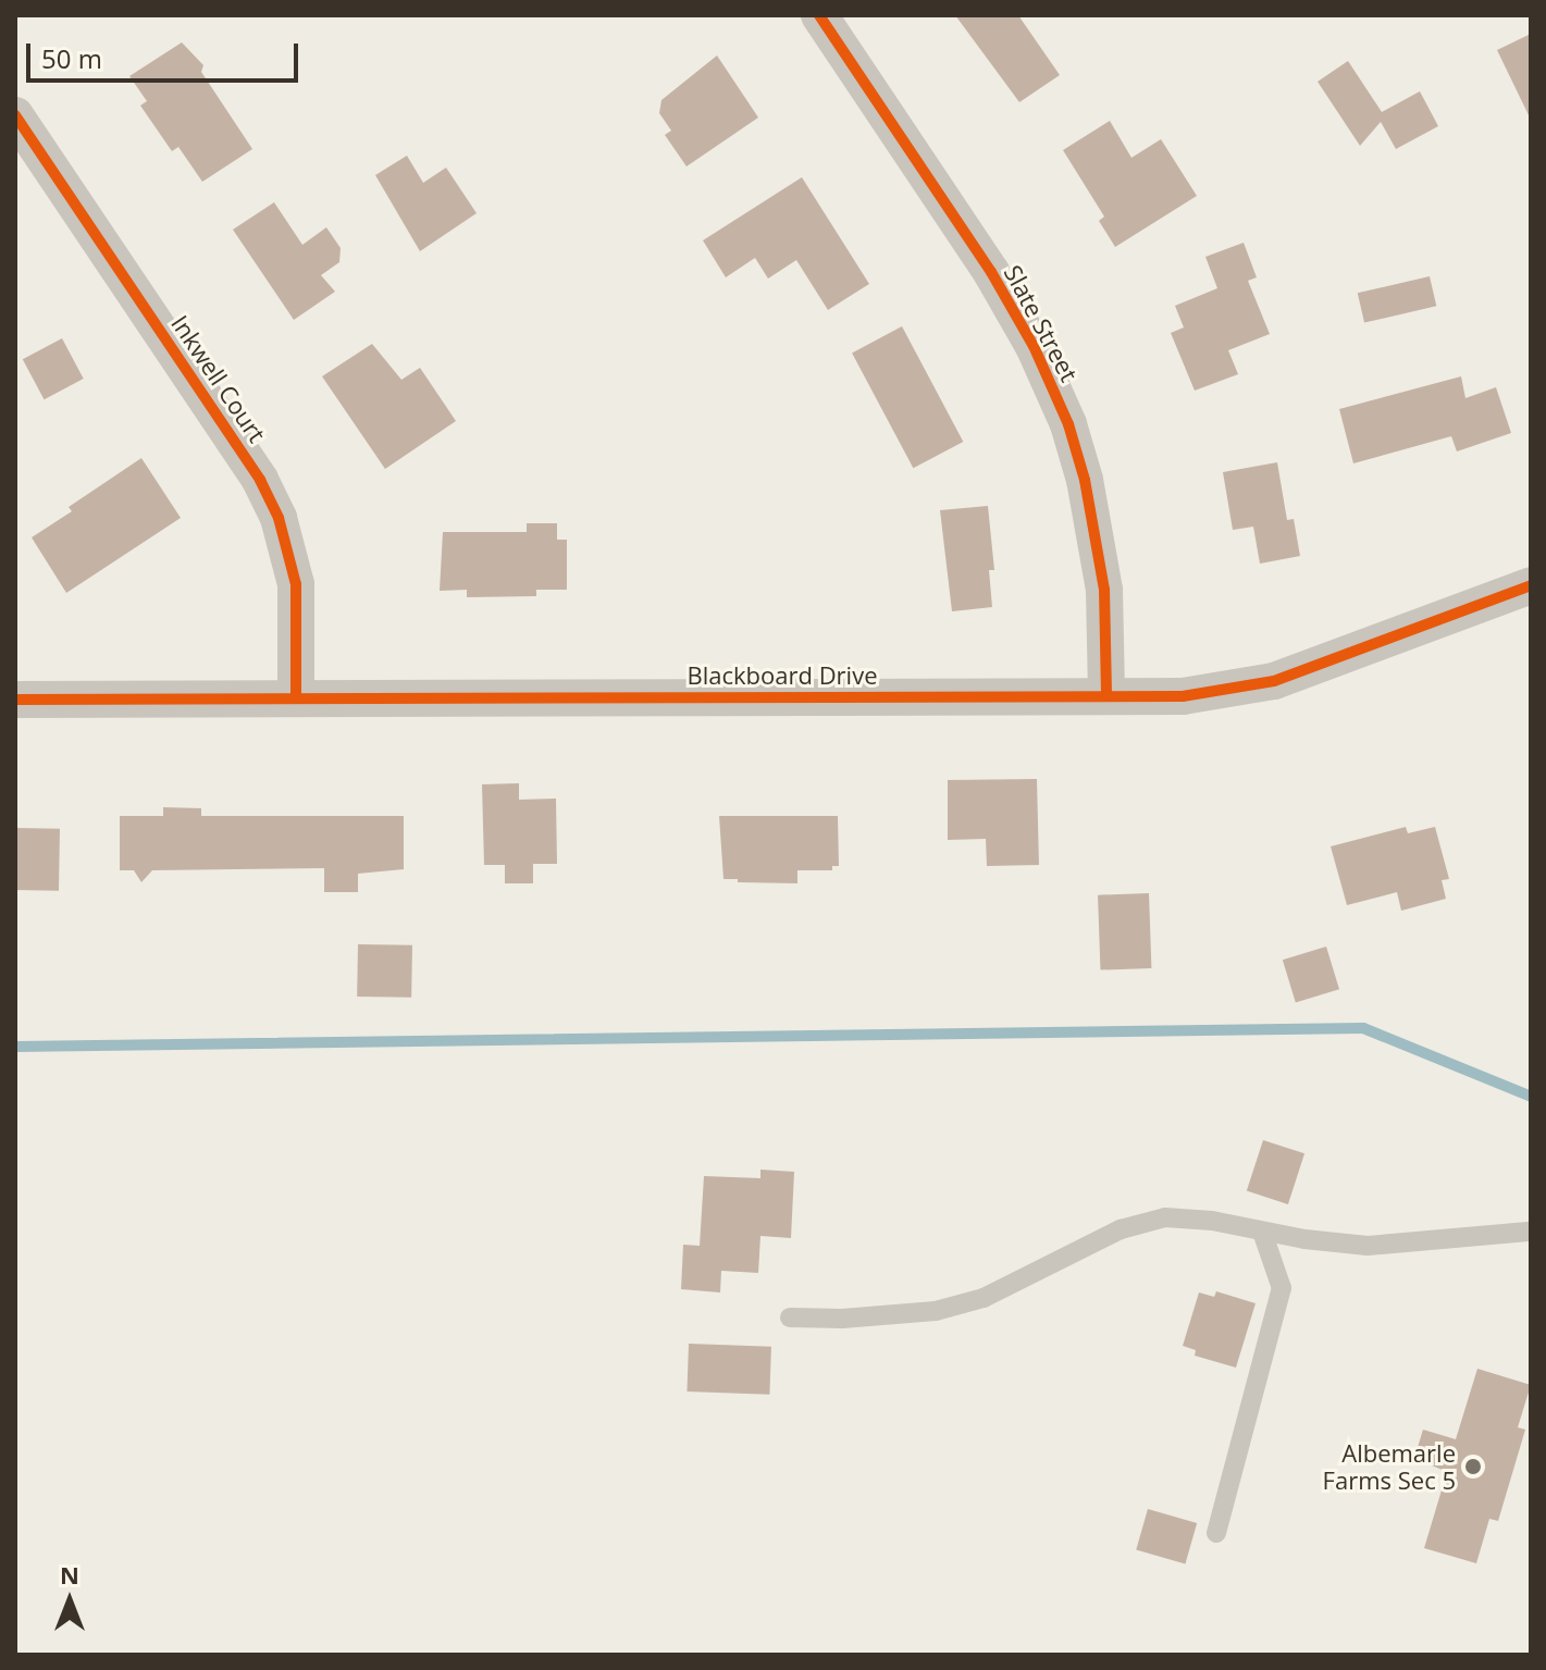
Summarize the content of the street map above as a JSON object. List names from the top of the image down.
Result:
{
  "streets": {
    "street": ["Slate Street", "Inkwell Court", "Blackboard Drive"]
  },
  "crossings": [
    ["Slate Street", "Blackboard Drive"],
    ["Inkwell Court", "Blackboard Drive"]
  ],
  "places": ["Albemarle Farms Sec 5"],
  "scale_bar": "50 m",
  "north": "top"
}
